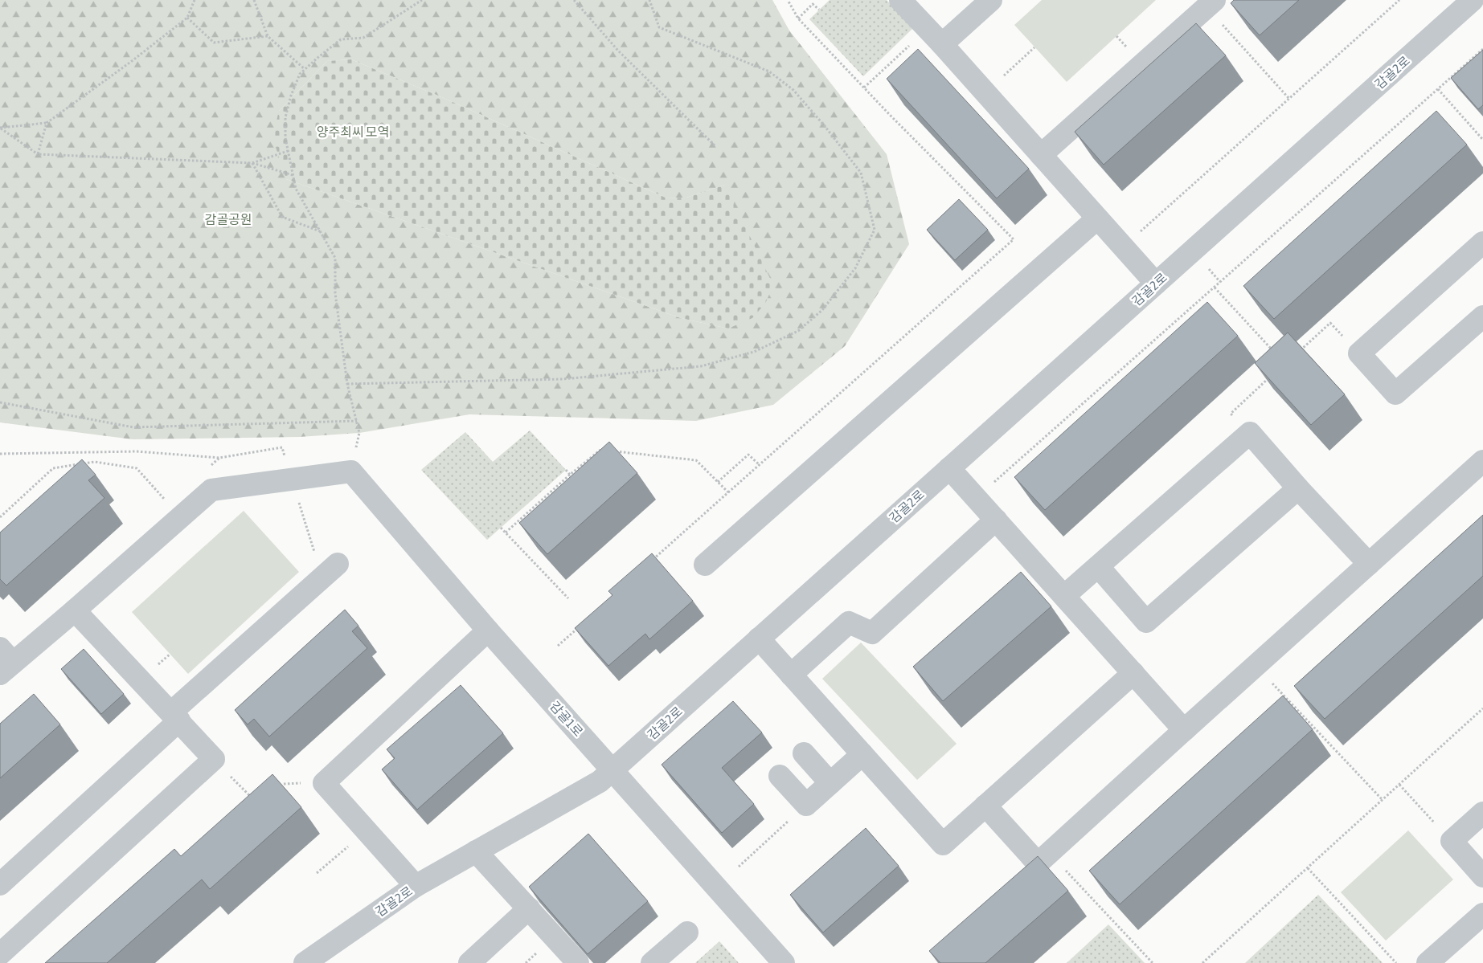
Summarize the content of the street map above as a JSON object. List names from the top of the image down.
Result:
{
  "streets": {
    "street": ["감골2로", "감골1로"]
  },
  "crossings": [
    ["감골2로", "감골1로"]
  ],
  "parks": ["양주최씨 모역", "감골공원"]
}
